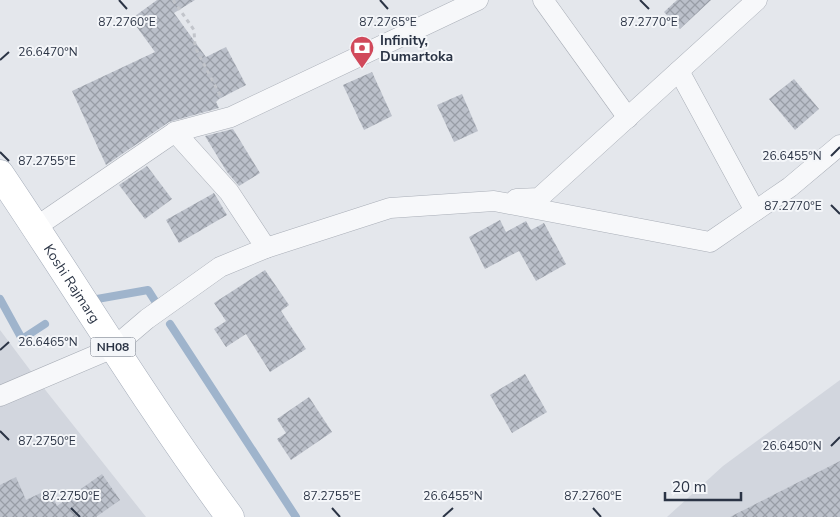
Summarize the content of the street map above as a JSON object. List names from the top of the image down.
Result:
{
  "streets": {
    "main road": ["Koshi Rajmarg", "NH08"]
  },
  "places": {
    "bank": ["Infinity, Dumartoka"]
  },
  "scale_bar": "20 m",
  "coordinates": [
    "87.2760°E",
    "87.2765°E",
    "87.2770°E",
    "26.6470°N",
    "26.6455°N",
    "87.2755°E",
    "26.6465°N",
    "87.2750°E",
    "26.6450°N"
  ]
}
